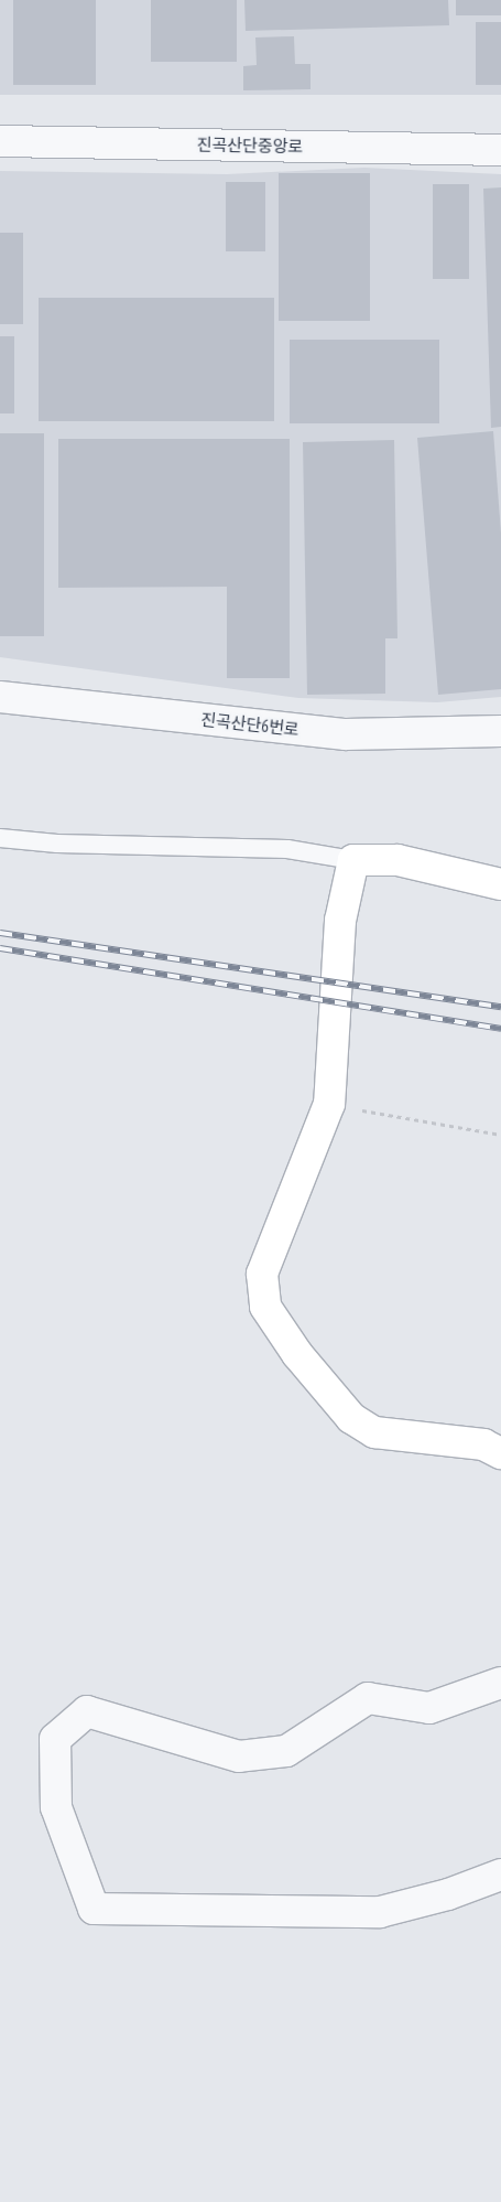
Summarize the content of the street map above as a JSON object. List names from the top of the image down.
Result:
{
  "streets": {
    "street": ["진곡산단중앙로", "진곡산단6번로"]
  }
}
